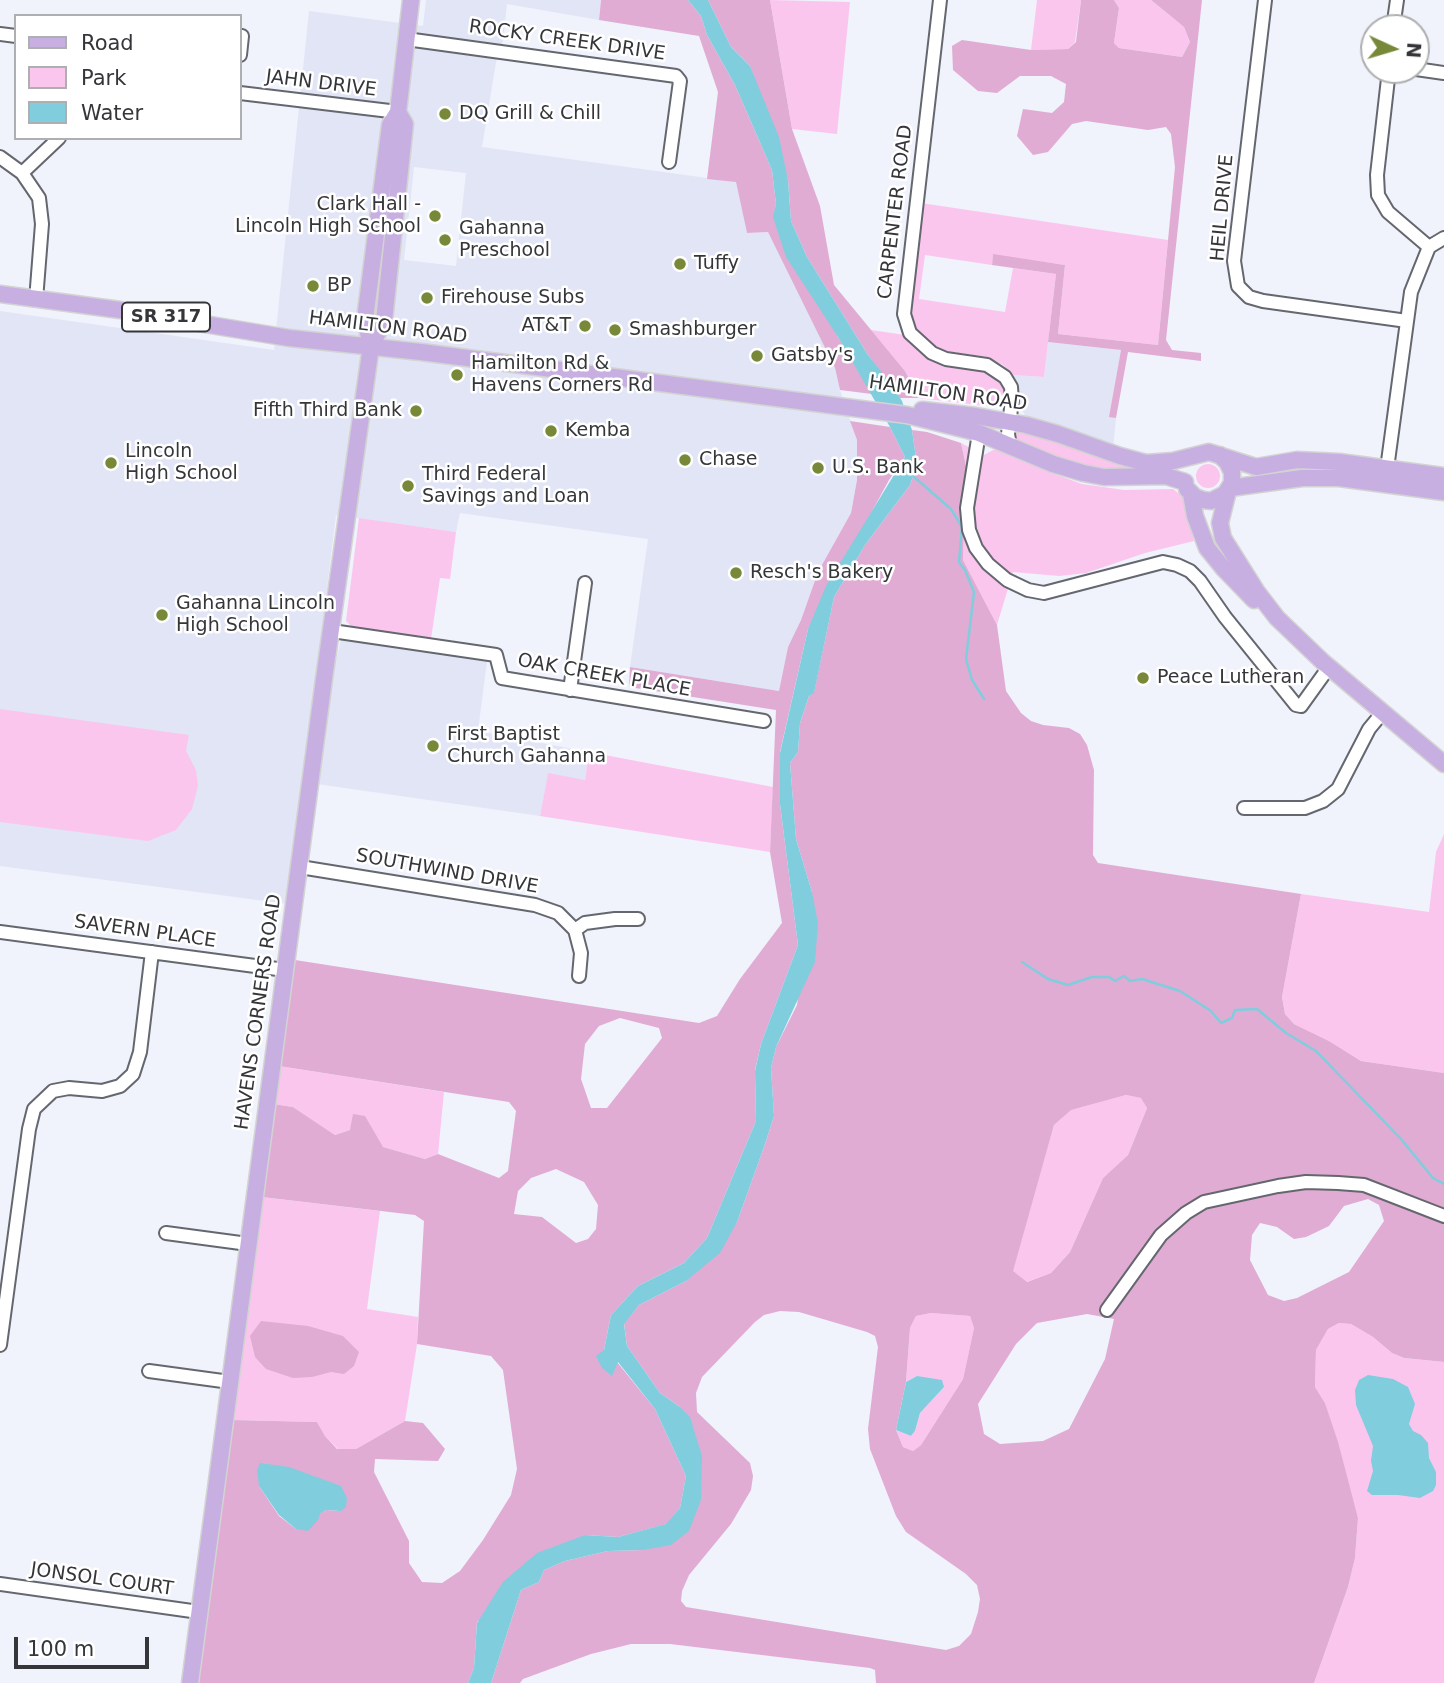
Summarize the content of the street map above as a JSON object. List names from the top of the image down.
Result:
{
  "streets": {
    "main road": ["SR 317", "HAMILTON ROAD", "HAVENS CORNERS ROAD"],
    "street": [
      "ROCKY CREEK DRIVE",
      "JAHN DRIVE",
      "HEIL DRIVE",
      "CARPENTER ROAD",
      "OAK CREEK PLACE",
      "SOUTHWIND DRIVE",
      "SAVERN PLACE",
      "JONSOL COURT"
    ]
  },
  "crossings": [
    ["ROCKY CREEK DRIVE", "HAVENS CORNERS ROAD"],
    ["JAHN DRIVE", "HAVENS CORNERS ROAD"],
    ["CARPENTER ROAD", "HAMILTON ROAD"],
    ["HAMILTON ROAD", "HAVENS CORNERS ROAD"],
    ["OAK CREEK PLACE", "HAVENS CORNERS ROAD"],
    ["SOUTHWIND DRIVE", "HAVENS CORNERS ROAD"],
    ["SAVERN PLACE", "HAVENS CORNERS ROAD"],
    ["HAVENS CORNERS ROAD", "JONSOL COURT"]
  ],
  "places": [
    "DQ Grill & Chill",
    "Clark Hall - Lincoln High School",
    "Gahanna Preschool",
    "Tuffy",
    "BP",
    "Firehouse Subs",
    "AT&T",
    "Smashburger",
    "Gatsby's",
    "Hamilton Rd & Havens Corners Rd",
    "Fifth Third Bank",
    "Kemba",
    "Chase",
    "Lincoln High School",
    "U.S. Bank",
    "Third Federal Savings and Loan",
    "Resch's Bakery",
    "Gahanna Lincoln High School",
    "Peace Lutheran",
    "First Baptist Church Gahanna"
  ],
  "legend": ["Road", "Park", "Water"],
  "scale_bar": "100 m",
  "north": "right"
}
